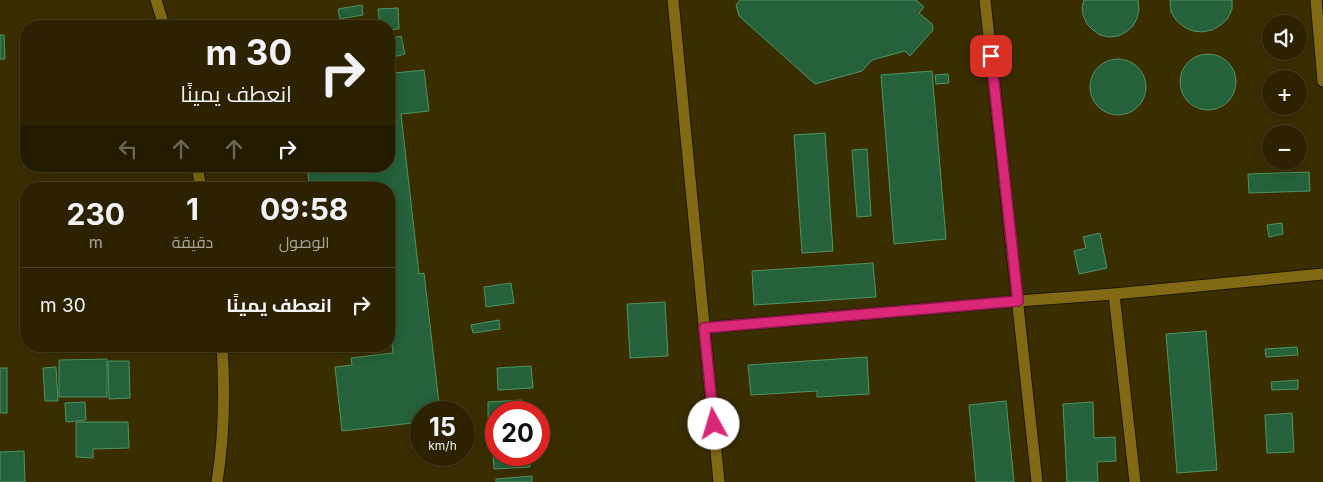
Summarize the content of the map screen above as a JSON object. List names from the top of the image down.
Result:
{
  "page": {
    "map_buttons": ["+", "−"],
    "turn": ["30 m", "انعطف يمينًا"],
    "eta": [
      "09:58",
      "الوصول",
      "1",
      "دقيقة",
      "230",
      "m"
    ],
    "list": [
      {
        "name": "انعطف يمينًا",
        "value": "30 m"
      }
    ],
    "speed": "15 km/h",
    "limit": "20"
  }
}
